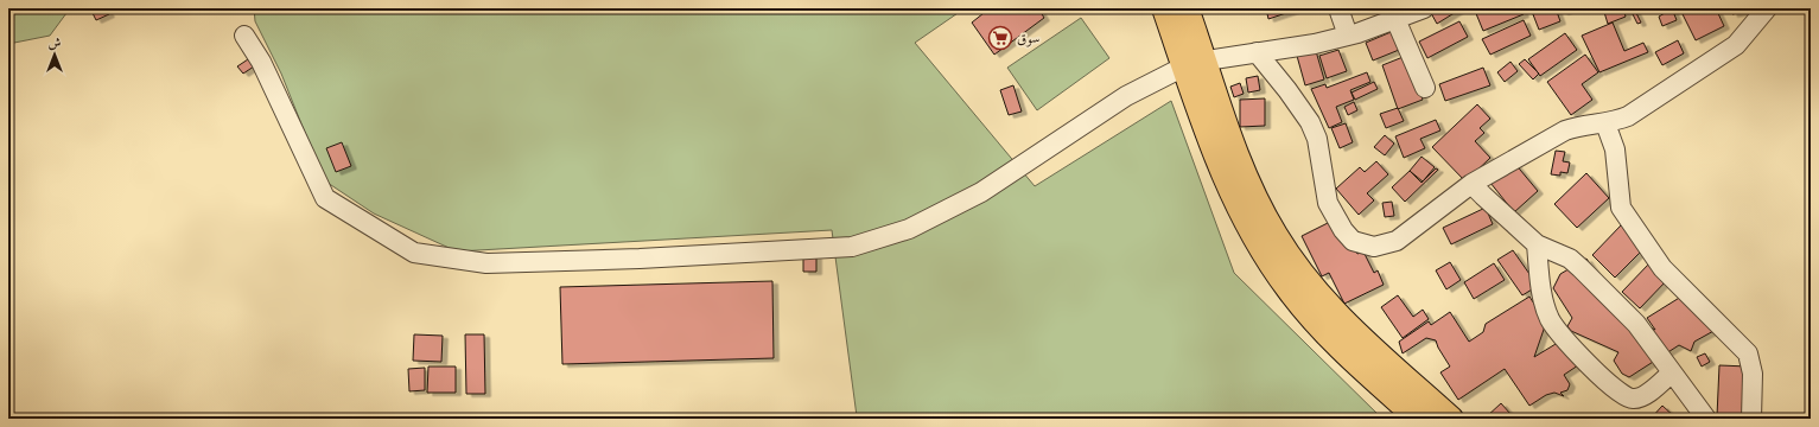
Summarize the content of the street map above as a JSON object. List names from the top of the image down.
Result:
{
  "places": {
    "supermarket": ["سوق"]
  },
  "north": "top"
}
